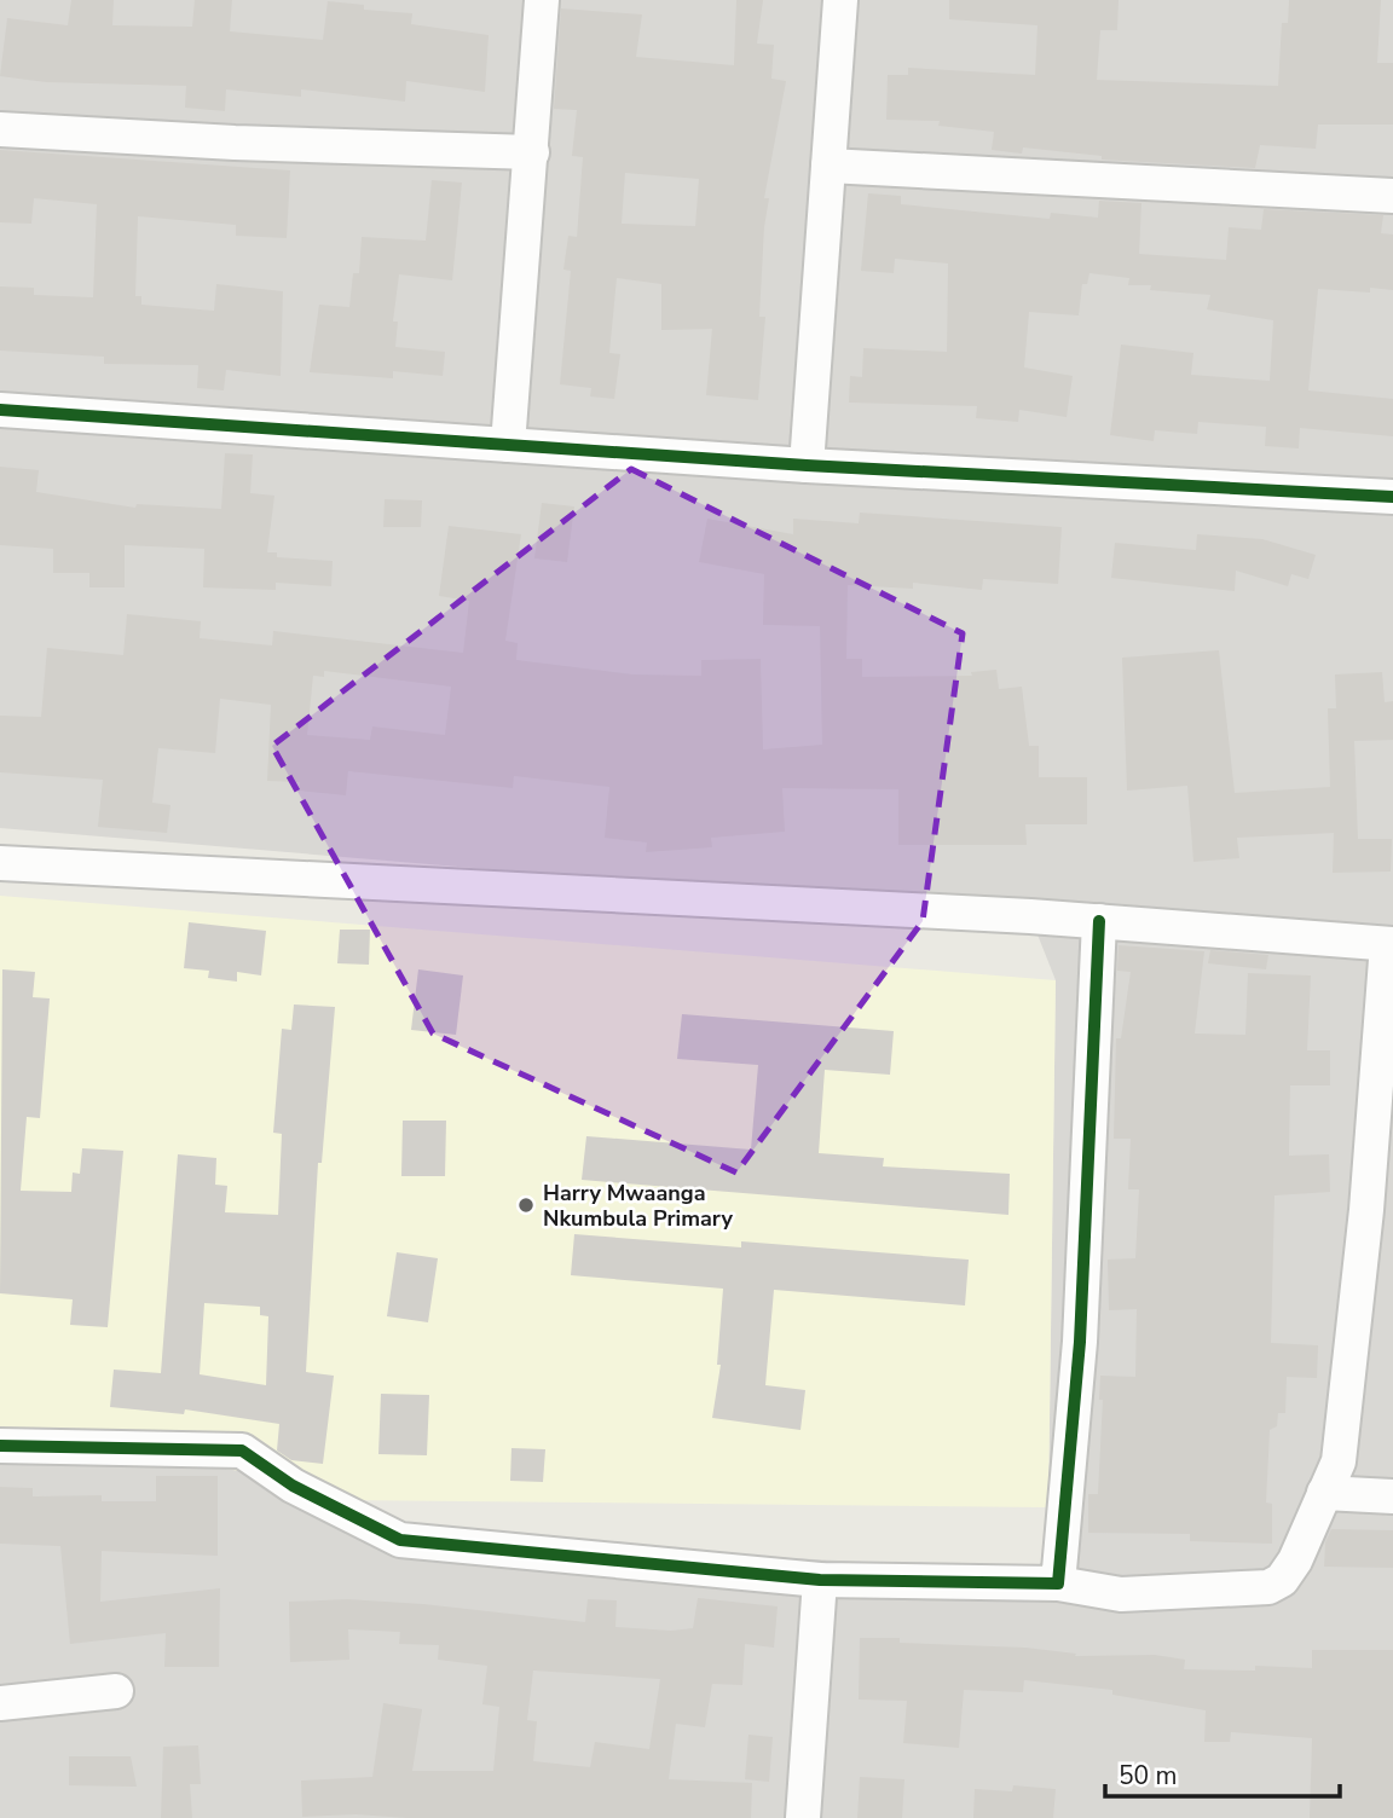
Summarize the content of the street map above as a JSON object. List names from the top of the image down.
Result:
{
  "places": ["Harry Mwaanga Nkumbula Primary"],
  "scale_bar": "50 m"
}
